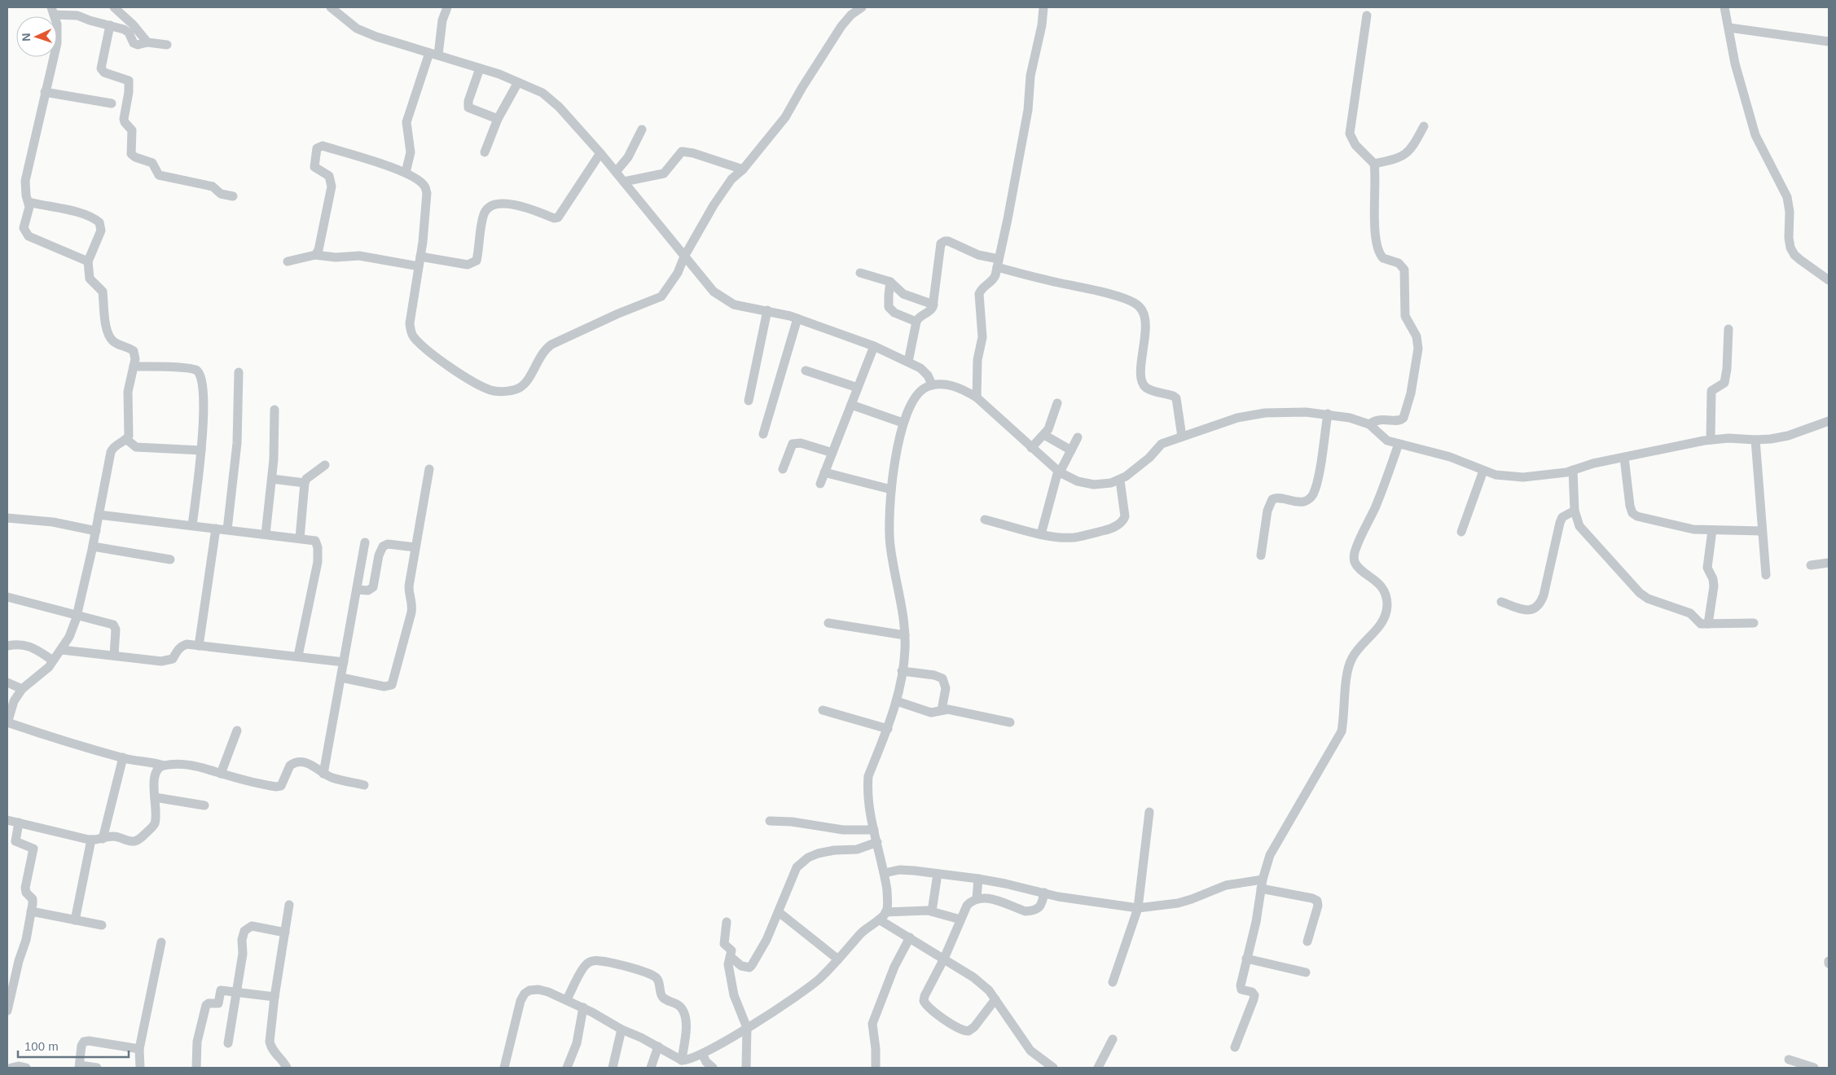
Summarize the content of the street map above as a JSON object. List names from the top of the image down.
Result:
{
  "scale_bar": "100 m",
  "north": "left"
}
